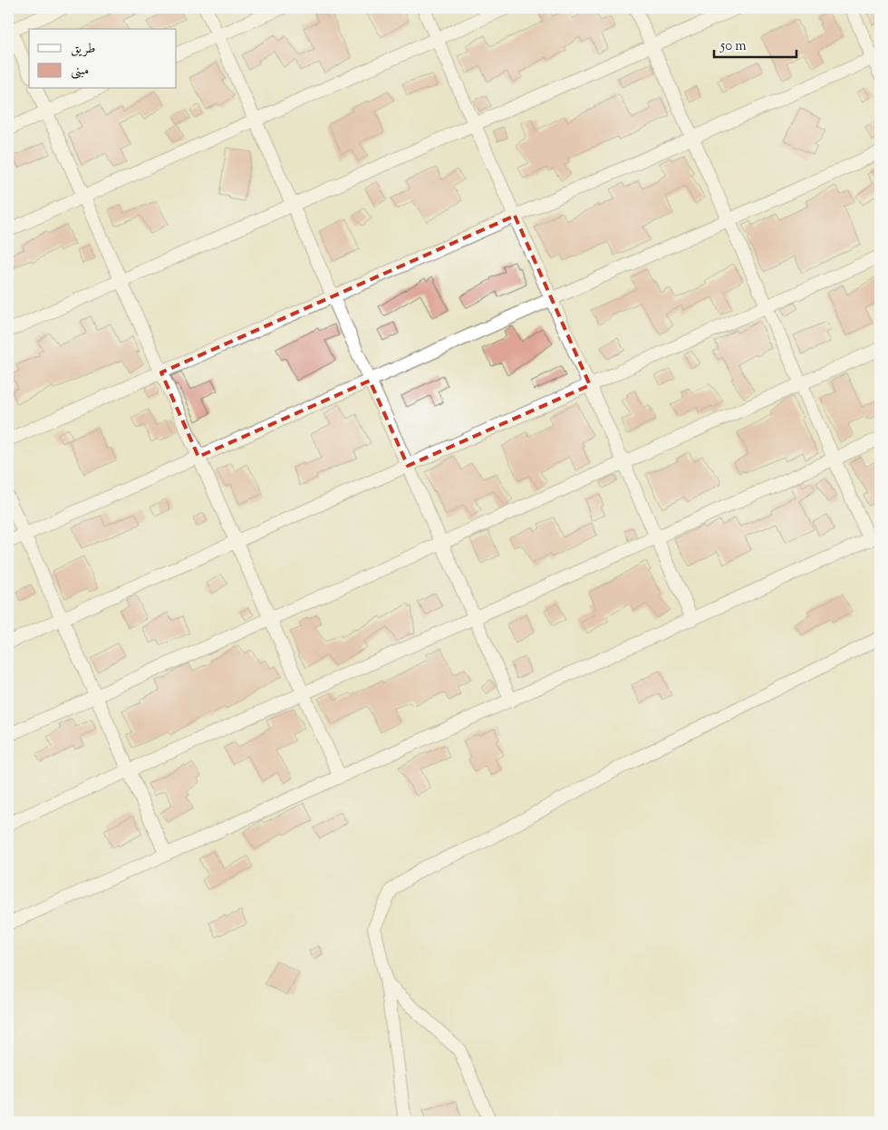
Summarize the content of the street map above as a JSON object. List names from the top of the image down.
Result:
{
  "legend": ["طريق", "مبنى"],
  "scale_bar": "50 m"
}
